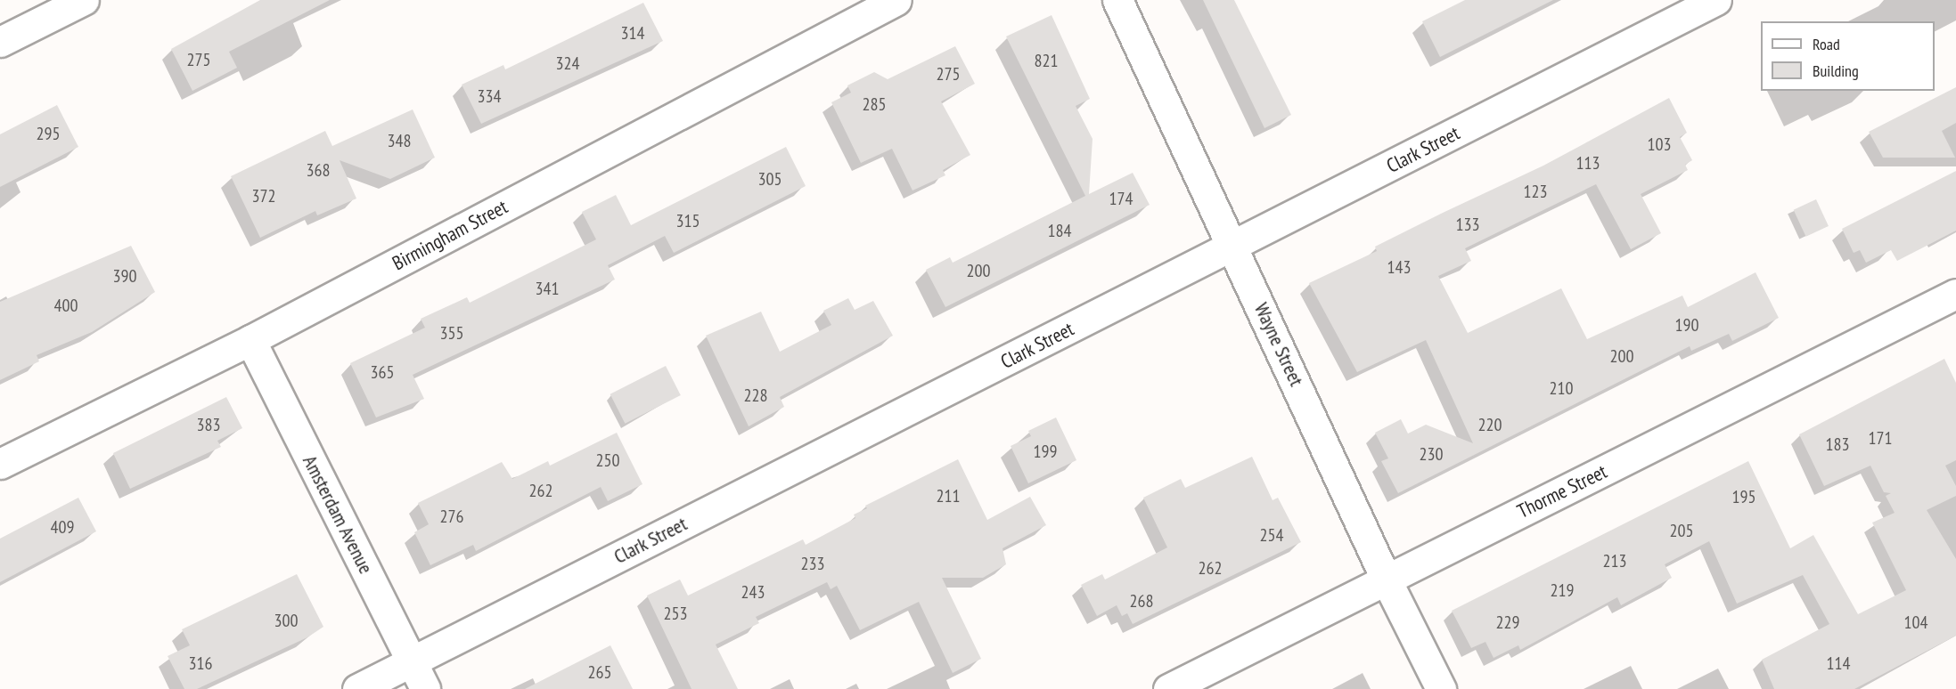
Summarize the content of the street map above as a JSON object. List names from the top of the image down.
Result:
{
  "streets": {
    "street": [
      "Clark Street",
      "Birmingham Street",
      "Wayne Street",
      "Thorme Street",
      "Amsterdam Avenue"
    ]
  },
  "crossings": [
    ["Clark Street", "Wayne Street"],
    ["Clark Street", "Amsterdam Avenue"],
    ["Birmingham Street", "Amsterdam Avenue"],
    ["Wayne Street", "Thorme Street"]
  ],
  "house_numbers": [
    "314",
    "275",
    "821",
    "324",
    "275",
    "334",
    "285",
    "295",
    "348",
    "103",
    "113",
    "368",
    "305",
    "123",
    "372",
    "174",
    "315",
    "133",
    "184",
    "143",
    "200",
    "390",
    "341",
    "400",
    "190",
    "355",
    "200",
    "365",
    "210",
    "228",
    "383",
    "220",
    "171",
    "183",
    "199",
    "230",
    "250",
    "262",
    "211",
    "195",
    "276",
    "409",
    "205",
    "254",
    "213",
    "233",
    "262",
    "219",
    "243",
    "268",
    "253",
    "300",
    "229",
    "104",
    "316",
    "114",
    "265"
  ],
  "legend": ["Road", "Building"]
}
